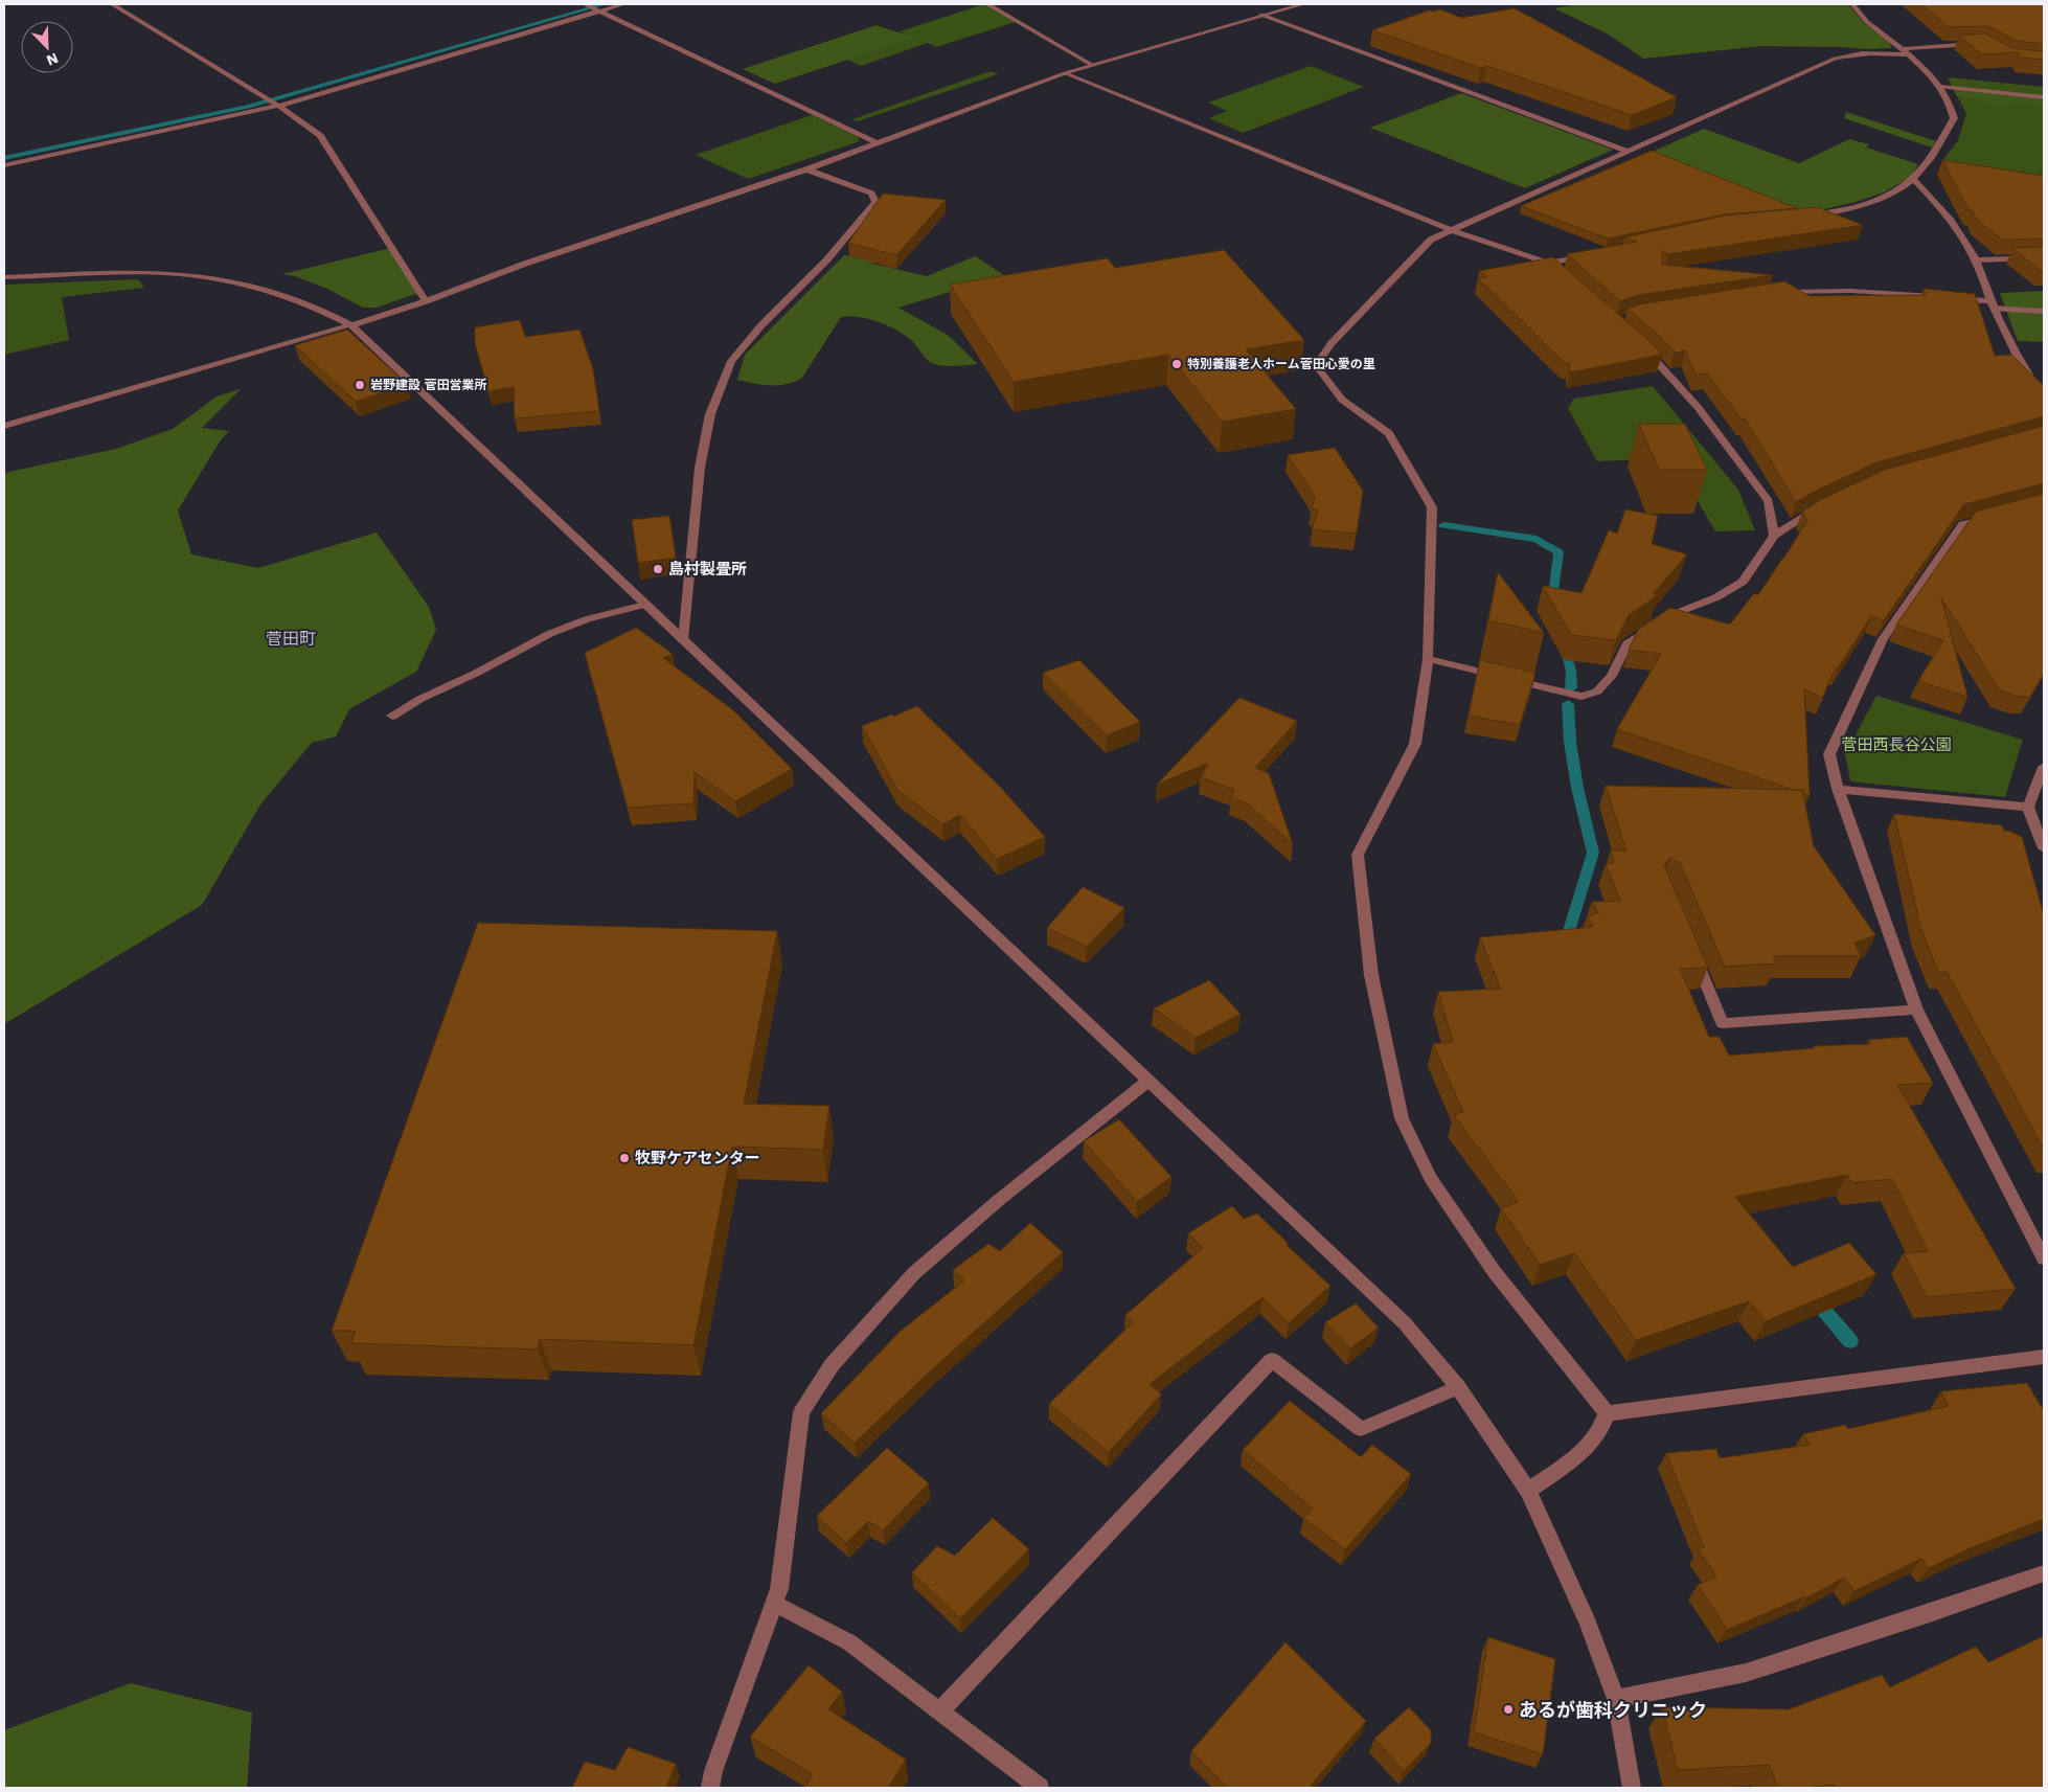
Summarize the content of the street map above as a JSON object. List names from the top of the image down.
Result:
{
  "districts": ["菅田町"],
  "parks": ["菅田西長谷公園"],
  "places": [
    "特別養護老人ホーム菅田心愛の里",
    "岩野建設 菅田営業所",
    "島村製畳所",
    "牧野ケアセンター",
    "あるが歯科クリニック"
  ],
  "north": "bottom right"
}
